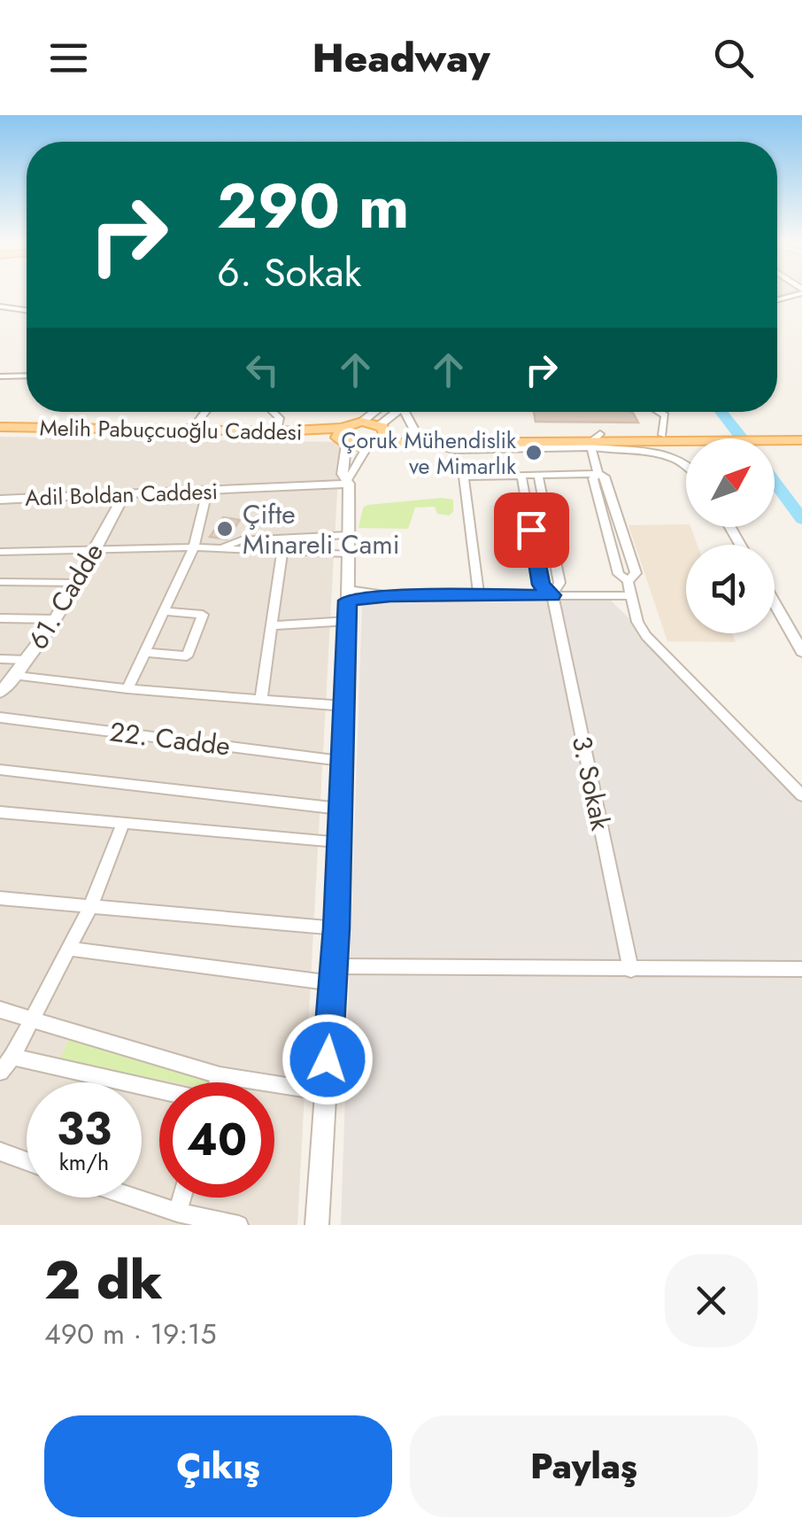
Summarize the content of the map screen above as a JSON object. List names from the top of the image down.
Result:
{
  "streets": {
    "main road": ["Melih Pabuçcuoğlu Caddesi"],
    "street": [
      "Adil Boldan Caddesi",
      "61. Cadde",
      "22. Cadde",
      "3. Sokak"
    ]
  },
  "crossings": [
    ["Adil Boldan Caddesi", "61. Cadde"]
  ],
  "places": ["Çoruk Mühendislik ve Mimarlık", "Çifte Minareli Cami"],
  "north": "top right",
  "page": {
    "header": "Headway",
    "turn": ["290 m", "6. Sokak"],
    "speed": "33 km/h",
    "limit": "40",
    "heading": ["2 dk", "490 m · 19:15"],
    "buttons": ["Çıkış", "Paylaş"]
  }
}
